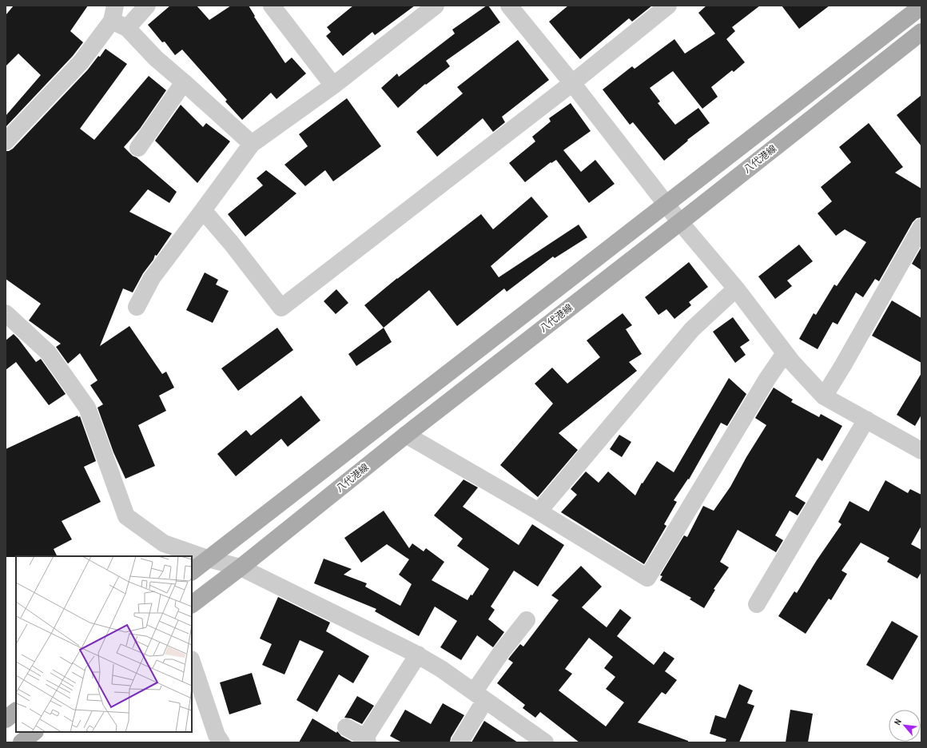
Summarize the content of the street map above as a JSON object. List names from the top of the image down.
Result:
{
  "streets": {
    "main road": ["八代港線"]
  },
  "north": "top left"
}
